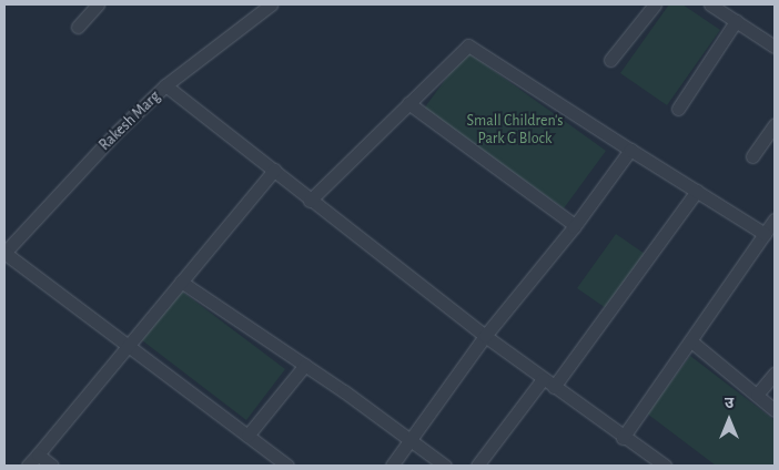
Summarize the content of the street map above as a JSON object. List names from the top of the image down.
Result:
{
  "streets": {
    "street": ["Rakesh Marg"]
  },
  "parks": ["Small Children's Park G Block"],
  "north": "top"
}
